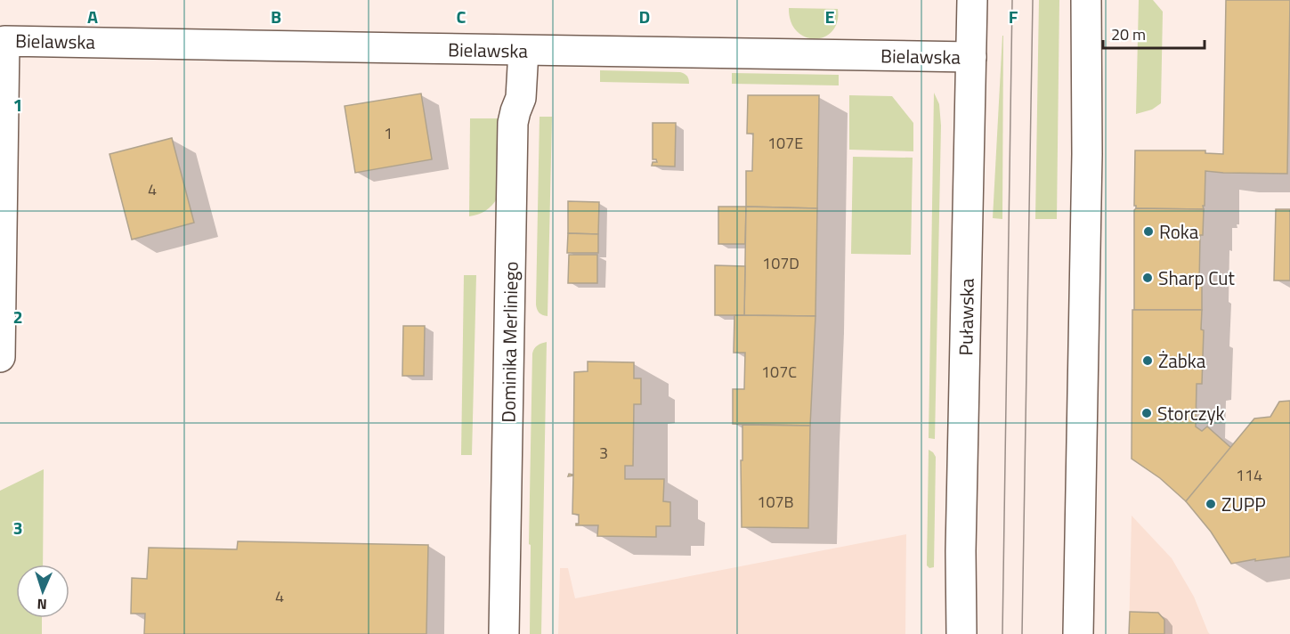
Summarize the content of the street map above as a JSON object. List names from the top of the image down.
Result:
{
  "streets": {
    "street": ["Bielawska", "Puławska", "Dominika Merliniego"]
  },
  "crossings": [
    ["Bielawska", "Puławska"],
    ["Bielawska", "Dominika Merliniego"]
  ],
  "places": [
    "Roka",
    "Sharp Cut",
    "Żabka",
    "Storczyk",
    "ZUPP"
  ],
  "house_numbers": [
    "1",
    "107E",
    "4",
    "107D",
    "107C",
    "3",
    "114",
    "107B",
    "4"
  ],
  "scale_bar": "20 m",
  "north": "bottom",
  "grid": {
    "columns": [
      "A",
      "B",
      "C",
      "D",
      "E",
      "F"
    ],
    "rows": ["1", "2", "3"]
  }
}
